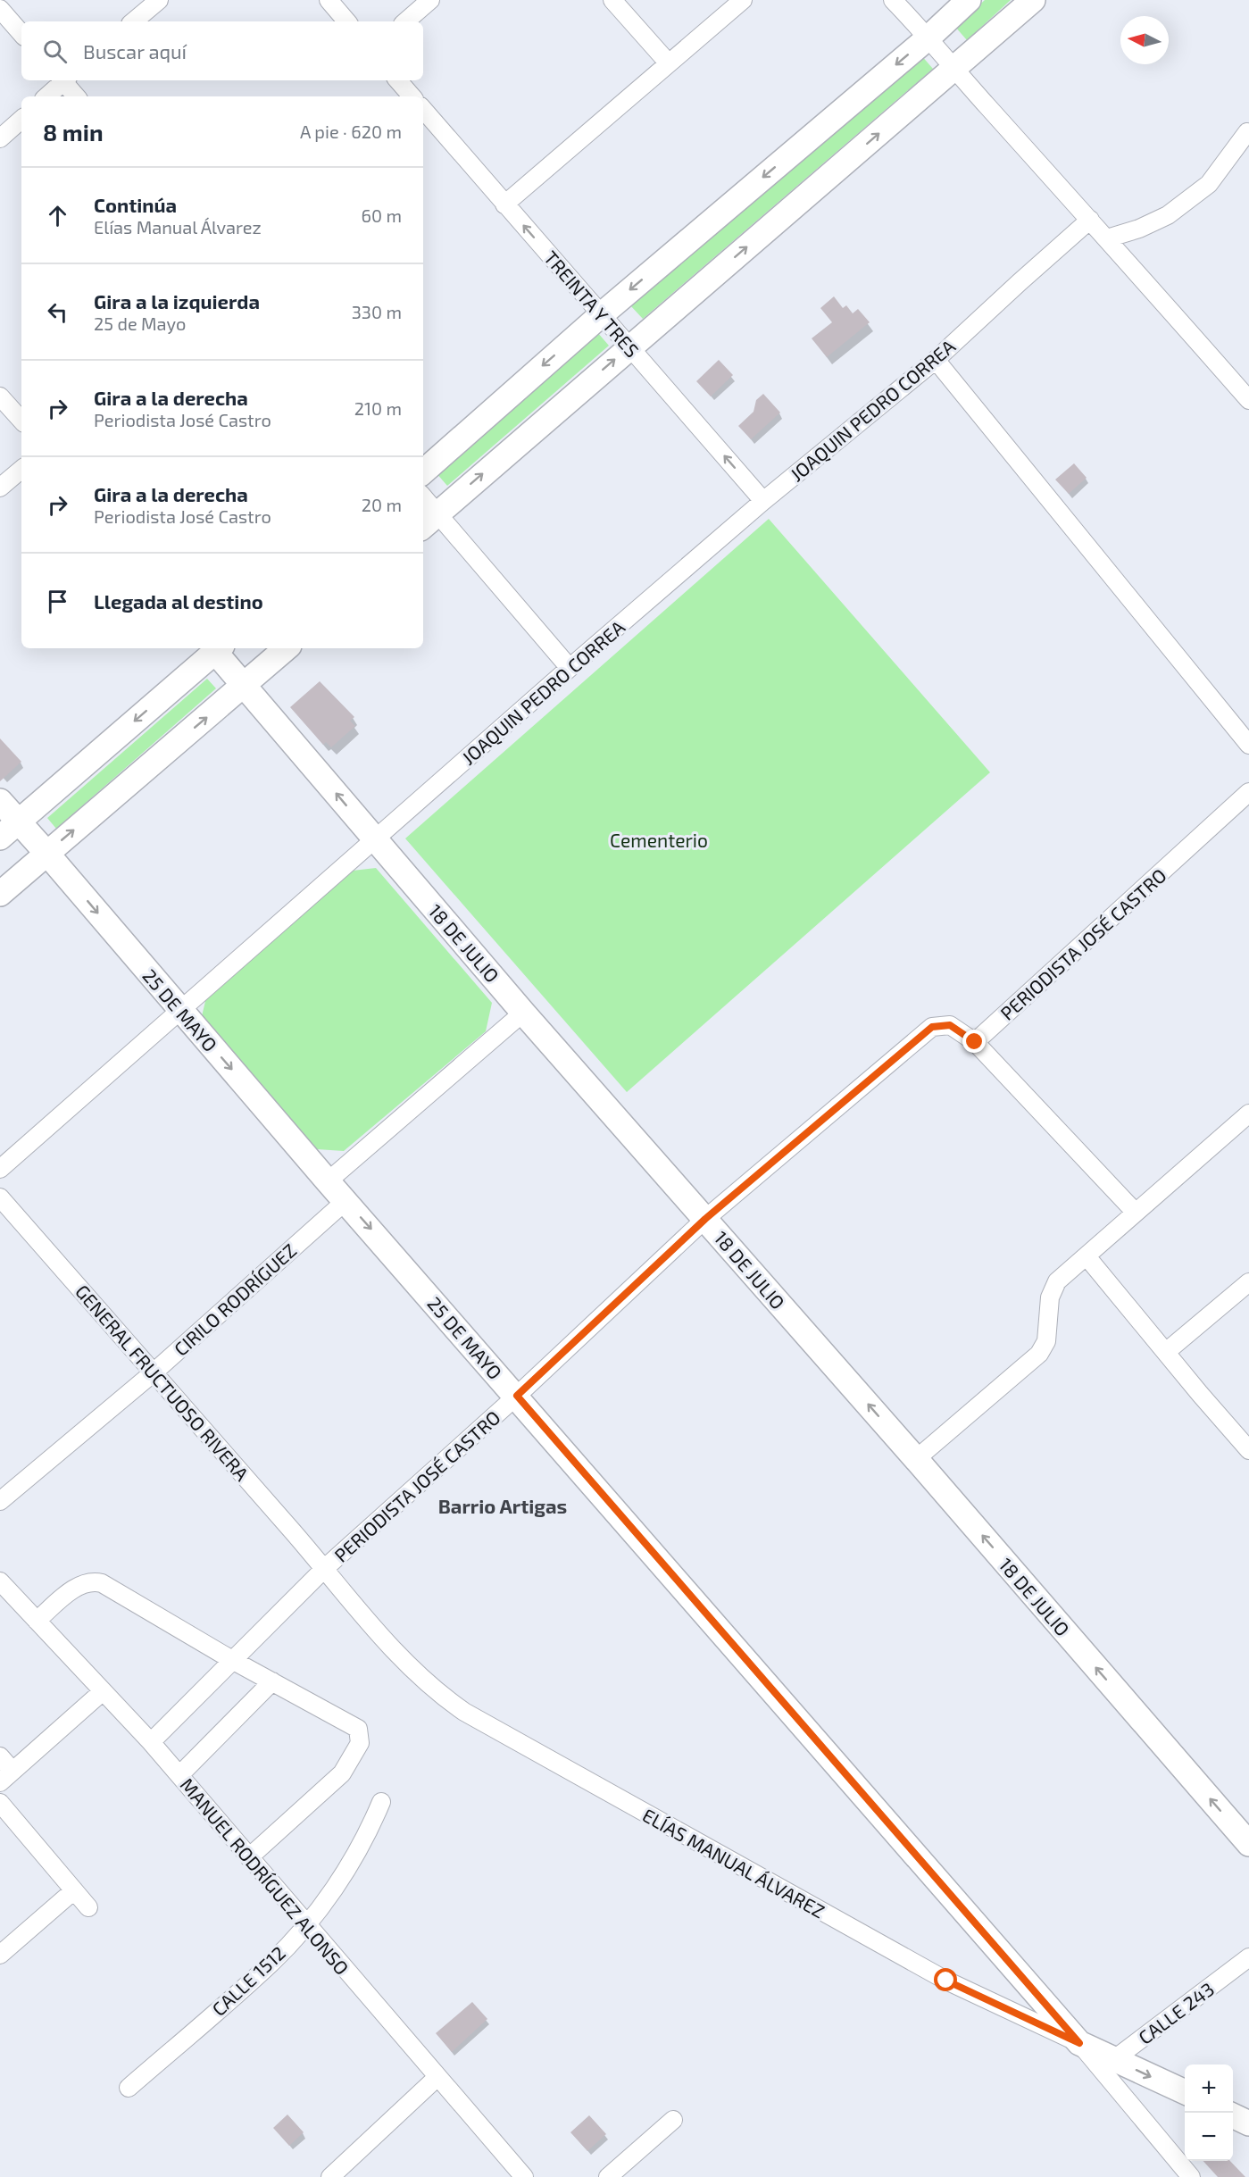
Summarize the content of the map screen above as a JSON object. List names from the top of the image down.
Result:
{
  "streets": {
    "street": [
      "TREINTA Y TRES",
      "JOAQUIN PEDRO CORREA",
      "18 DE JULIO",
      "PERIODISTA JOSÉ CASTRO",
      "25 DE MAYO",
      "CIRILO RODRÍGUEZ",
      "GENERAL FRUCTUOSO RIVERA",
      "ELÍAS MANUAL ÁLVAREZ",
      "MANUEL RODRÍGUEZ ALONSO",
      "CALLE 1512",
      "CALLE 243"
    ]
  },
  "crossings": [
    ["TREINTA Y TRES", "JOAQUIN PEDRO CORREA"],
    ["JOAQUIN PEDRO CORREA", "18 DE JULIO"],
    ["JOAQUIN PEDRO CORREA", "25 DE MAYO"],
    ["18 DE JULIO", "PERIODISTA JOSÉ CASTRO"],
    ["PERIODISTA JOSÉ CASTRO", "25 DE MAYO"],
    ["PERIODISTA JOSÉ CASTRO", "GENERAL FRUCTUOSO RIVERA"],
    ["PERIODISTA JOSÉ CASTRO", "ELÍAS MANUAL ÁLVAREZ"],
    ["PERIODISTA JOSÉ CASTRO", "MANUEL RODRÍGUEZ ALONSO"],
    ["25 DE MAYO", "CIRILO RODRÍGUEZ"],
    ["25 DE MAYO", "ELÍAS MANUAL ÁLVAREZ"],
    ["CIRILO RODRÍGUEZ", "GENERAL FRUCTUOSO RIVERA"],
    ["GENERAL FRUCTUOSO RIVERA", "ELÍAS MANUAL ÁLVAREZ"],
    ["ELÍAS MANUAL ÁLVAREZ", "CALLE 243"],
    ["MANUEL RODRÍGUEZ ALONSO", "CALLE 1512"]
  ],
  "one_way": ["TREINTA Y TRES", "18 DE JULIO", "25 DE MAYO"],
  "districts": ["Barrio Artigas"],
  "parks": ["Cementerio"],
  "north": "left",
  "page": {
    "search": "Buscar aquí",
    "heading": ["8 min", "A pie · 620 m"],
    "list": [
      ["Continúa", "Elías Manual Álvarez", "60 m"],
      ["Gira a la izquierda", "25 de Mayo", "330 m"],
      ["Gira a la derecha", "Periodista José Castro", "210 m"],
      ["Gira a la derecha", "Periodista José Castro", "20 m"],
      "Llegada al destino"
    ],
    "map_buttons": ["+", "−"]
  }
}
